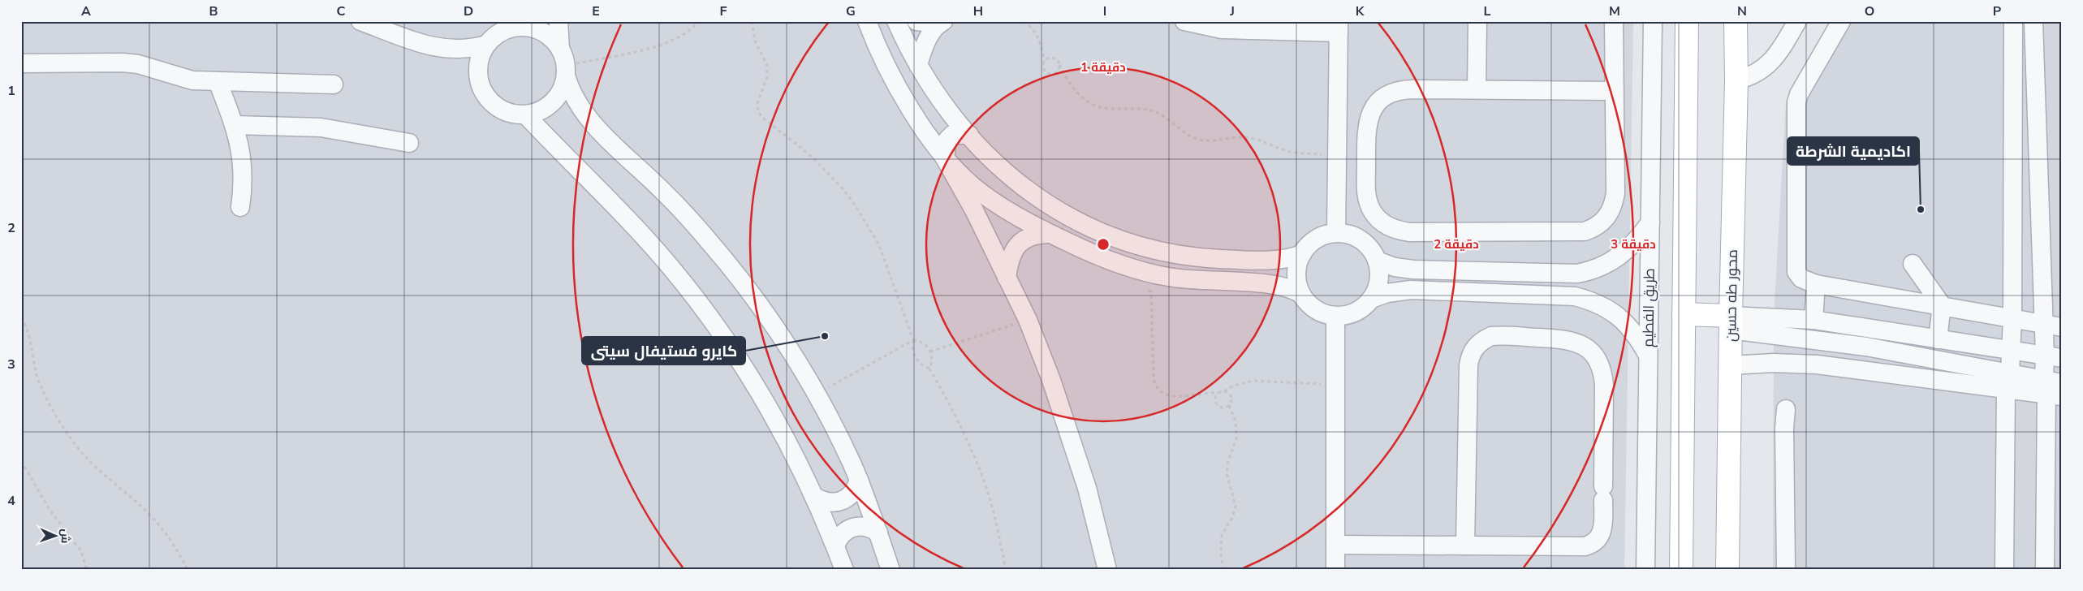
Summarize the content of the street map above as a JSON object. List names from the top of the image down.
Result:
{
  "streets": {
    "main road": ["محور طه حسين"],
    "street": ["طريق الفطيم"]
  },
  "places": ["اكاديمية الشرطة", "كايرو فستيفال سيتى"],
  "north": "right",
  "grid": {
    "columns": [
      "A",
      "B",
      "C",
      "D",
      "E",
      "F",
      "G",
      "H",
      "I",
      "J",
      "K",
      "L",
      "M",
      "N",
      "O",
      "P"
    ],
    "rows": [
      "1",
      "2",
      "3",
      "4"
    ]
  },
  "rings": ["1 دقيقة", "2 دقيقة", "3 دقيقة"]
}
